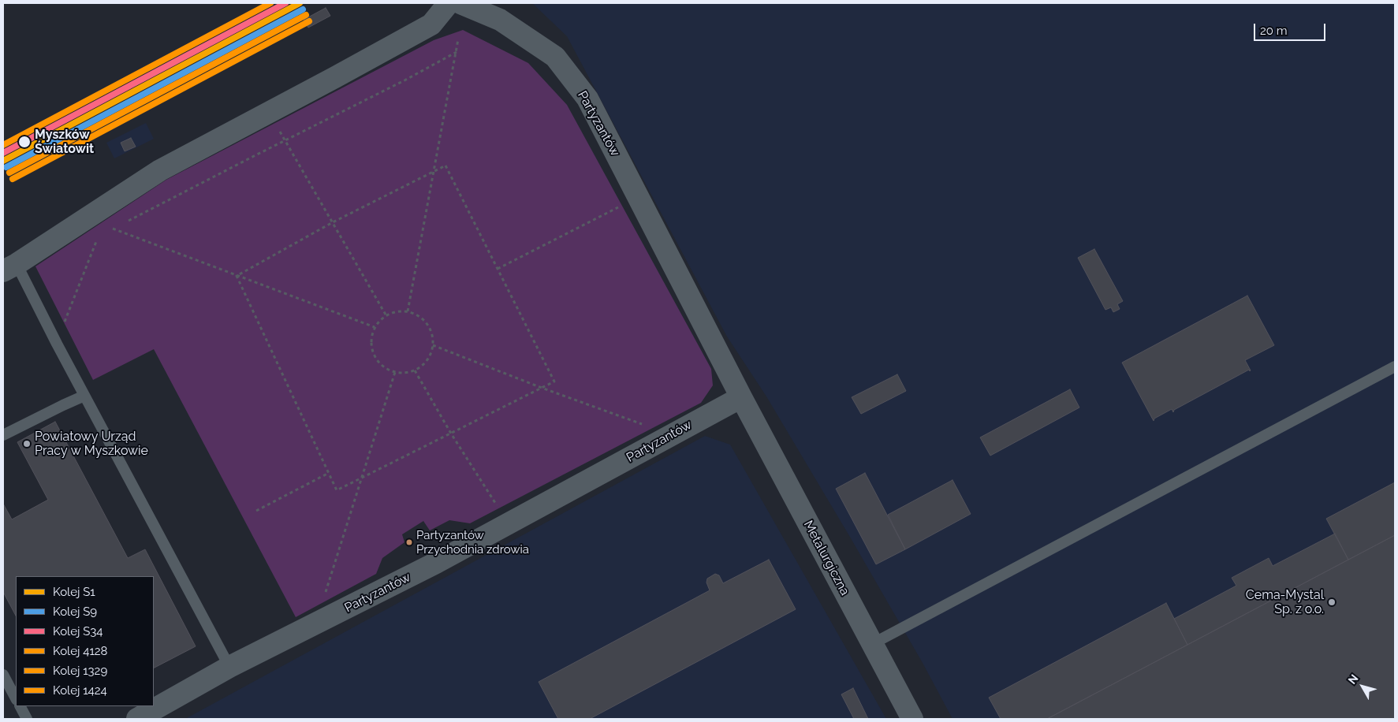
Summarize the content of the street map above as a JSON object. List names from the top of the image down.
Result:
{
  "streets": {
    "street": ["Partyzantów", "Metalurgiczna"]
  },
  "crossings": [
    ["Partyzantów", "Metalurgiczna"]
  ],
  "places": [
    "Myszków Światowit",
    "Powiatowy Urząd Pracy w Myszkowie",
    "Partyzantów Przychodnia zdrowia",
    "Cema-Mystal Sp. z o.o."
  ],
  "lines": [
    "rail line S1",
    "rail line S34",
    "rail line 1329",
    "rail line S9",
    "rail line 4128",
    "rail line 1424"
  ],
  "legend": [
    "Kolej S1",
    "Kolej S9",
    "Kolej S34",
    "Kolej 4128",
    "Kolej 1329",
    "Kolej 1424"
  ],
  "scale_bar": "20 m",
  "north": "top left"
}
